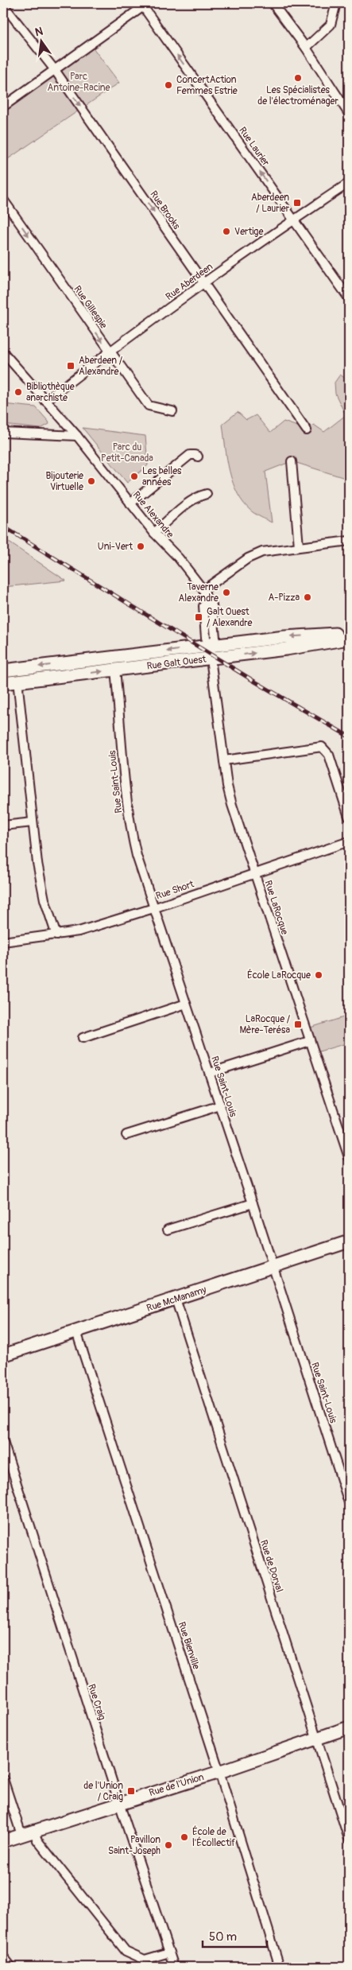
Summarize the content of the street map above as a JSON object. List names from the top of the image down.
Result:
{
  "streets": {
    "street": [
      "Rue Laurier",
      "Rue Brooks",
      "Rue Aberdeen",
      "Rue Gillespie",
      "Rue Alexandre",
      "Rue Galt Ouest",
      "Rue Saint-Louis",
      "Rue Short",
      "Rue LaRocque",
      "Rue McManamy",
      "Rue de Dorval",
      "Rue Bienville",
      "Rue Craig",
      "Rue de l'Union"
    ]
  },
  "crossings": [
    ["Rue Laurier", "Rue Aberdeen"],
    ["Rue Brooks", "Rue Aberdeen"],
    ["Rue Aberdeen", "Rue Gillespie"],
    ["Rue Aberdeen", "Rue Alexandre"],
    ["Rue Alexandre", "Rue Galt Ouest"],
    ["Rue Alexandre", "Rue LaRocque"],
    ["Rue Galt Ouest", "Rue Saint-Louis"],
    ["Rue Galt Ouest", "Rue LaRocque"],
    ["Rue Saint-Louis", "Rue Short"],
    ["Rue Saint-Louis", "Rue McManamy"],
    ["Rue Short", "Rue LaRocque"],
    ["Rue McManamy", "Rue de Dorval"],
    ["Rue McManamy", "Rue Bienville"],
    ["Rue de Dorval", "Rue de l'Union"],
    ["Rue Bienville", "Rue de l'Union"],
    ["Rue Craig", "Rue de l'Union"]
  ],
  "one_way": ["Rue Laurier", "Rue Brooks", "Rue Gillespie"],
  "parks": ["Parc Antoine-Racine", "Parc du Petit-Canada"],
  "places": {
    "other": [
      "Les Spécialistes de l'électroménager",
      "ConcertAction Femmes Estrie",
      "Vertige",
      "Bibliothèque anarchiste",
      "Les belles années",
      "Bijouterie Virtuelle",
      "Uni-Vert",
      "Taverne Alexandre",
      "A-Pizza",
      "École LaRocque",
      "École de l'Écollectif",
      "Pavillon Saint-Joseph"
    ],
    "transit": [
      "Aberdeen / Laurier",
      "Aberdeen / Alexandre",
      "Galt Ouest / Alexandre",
      "LaRocque / Mère-Terésa",
      "de l'Union / Craig"
    ]
  },
  "scale_bar": "50 m",
  "north": "top"
}
